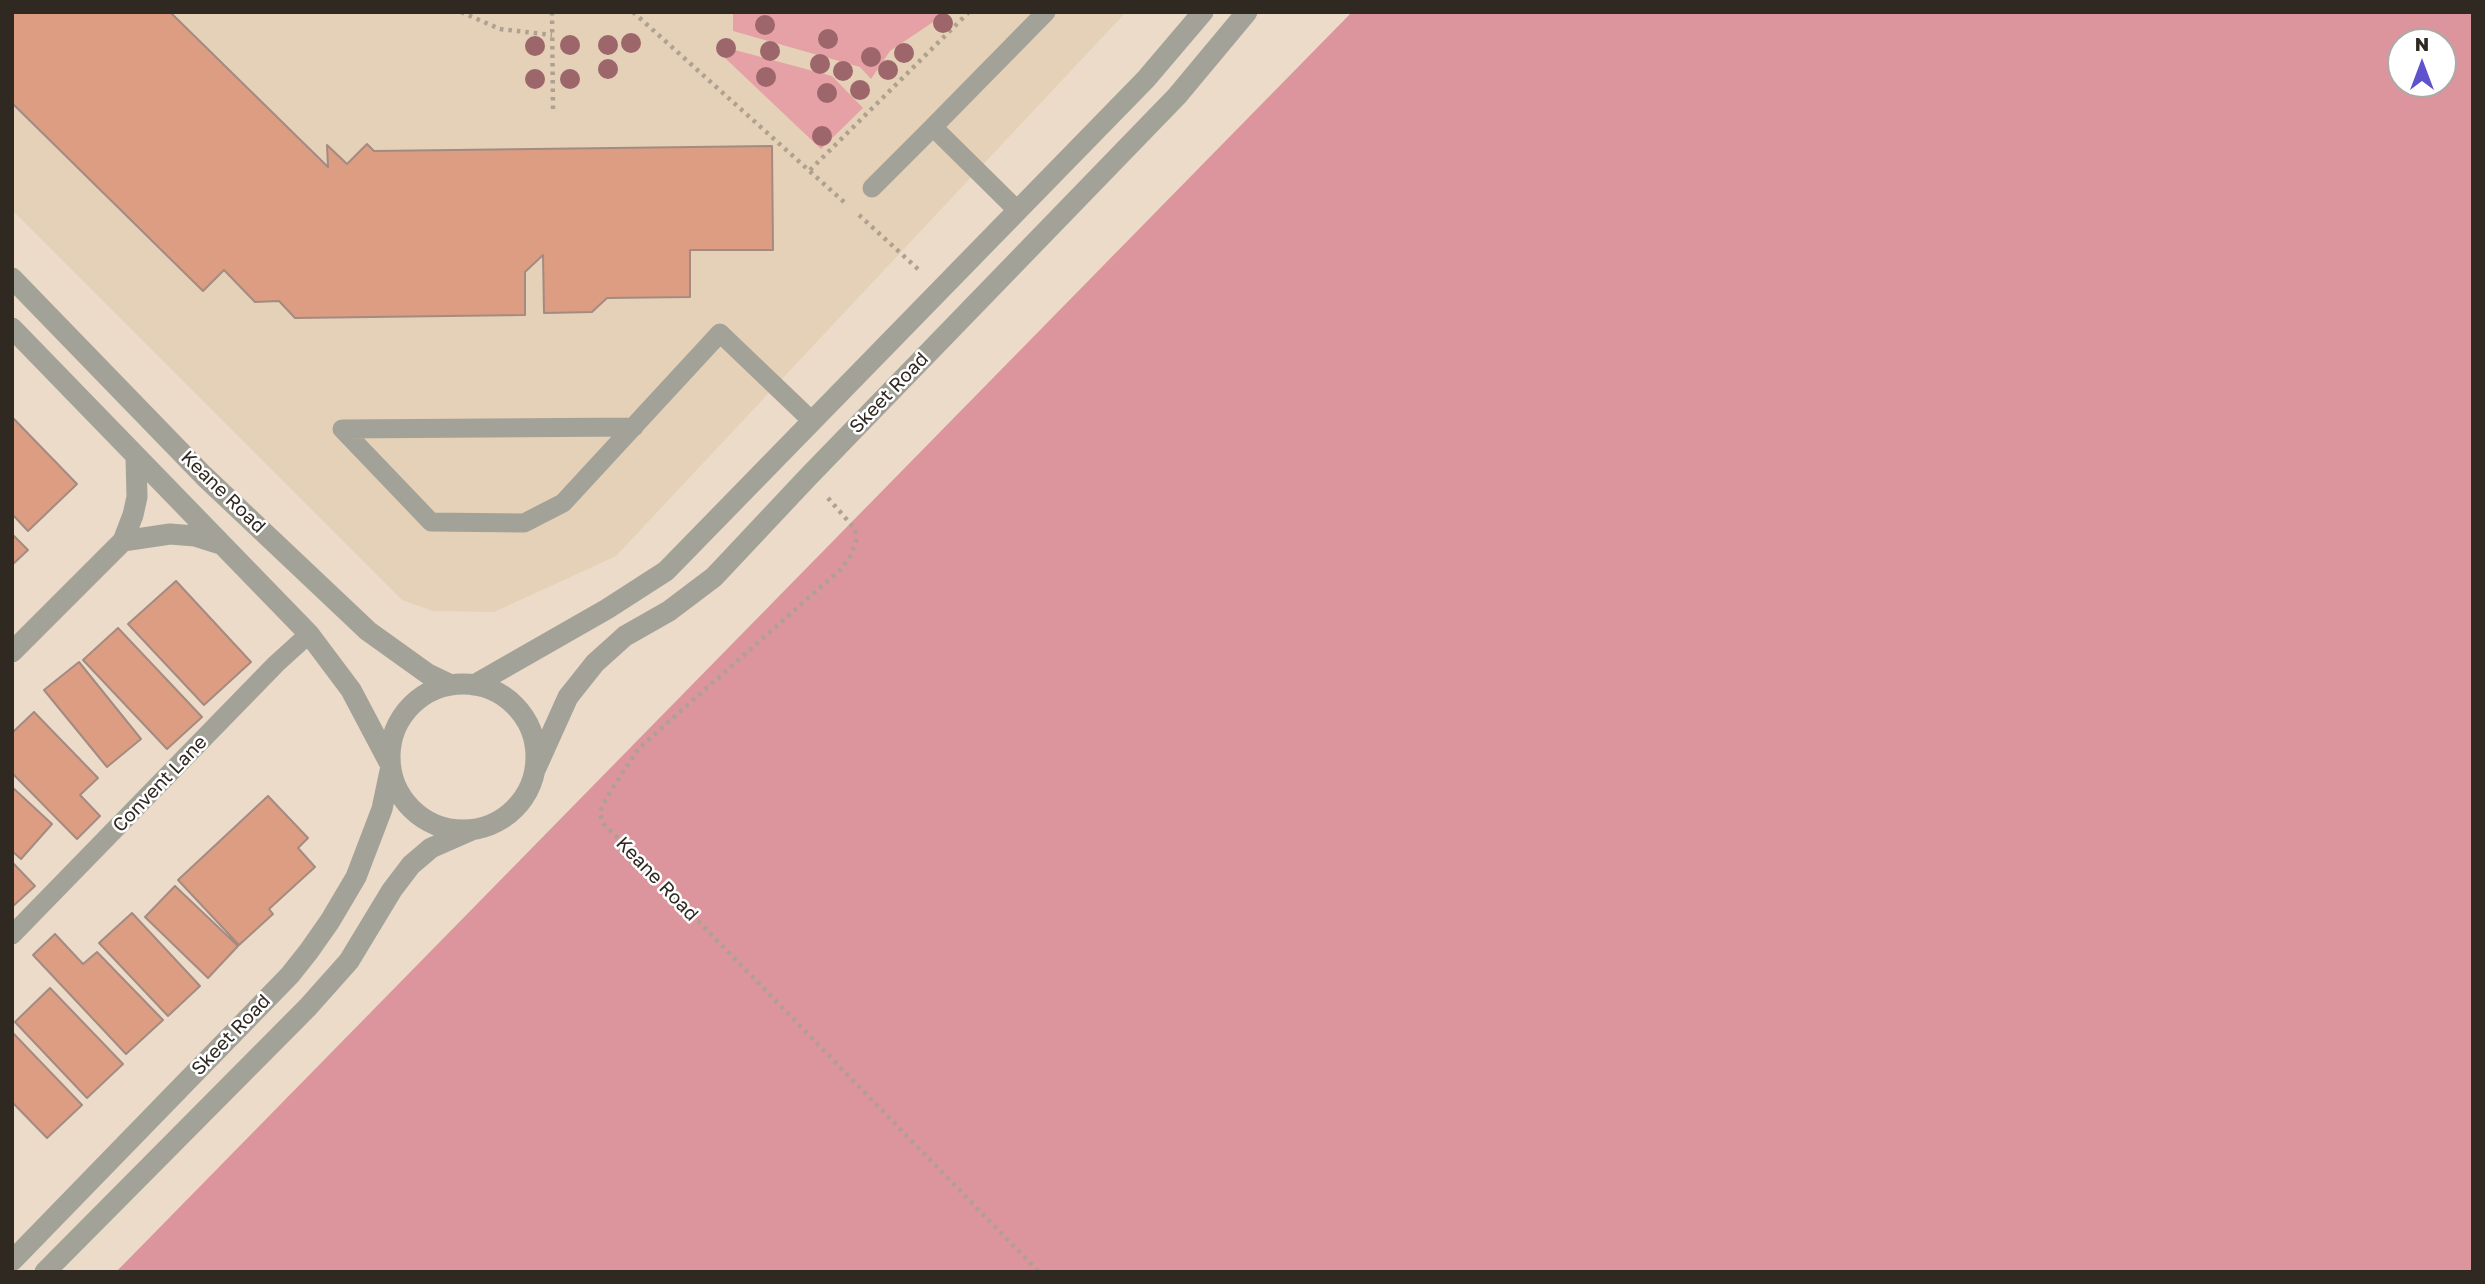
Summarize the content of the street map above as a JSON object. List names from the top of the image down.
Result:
{
  "streets": {
    "street": ["Skeet Road", "Keane Road"],
    "lane": ["Convent Lane"]
  },
  "crossings": [
    ["Skeet Road", "Keane Road"],
    ["Keane Road", "Convent Lane"]
  ],
  "north": "top"
}
